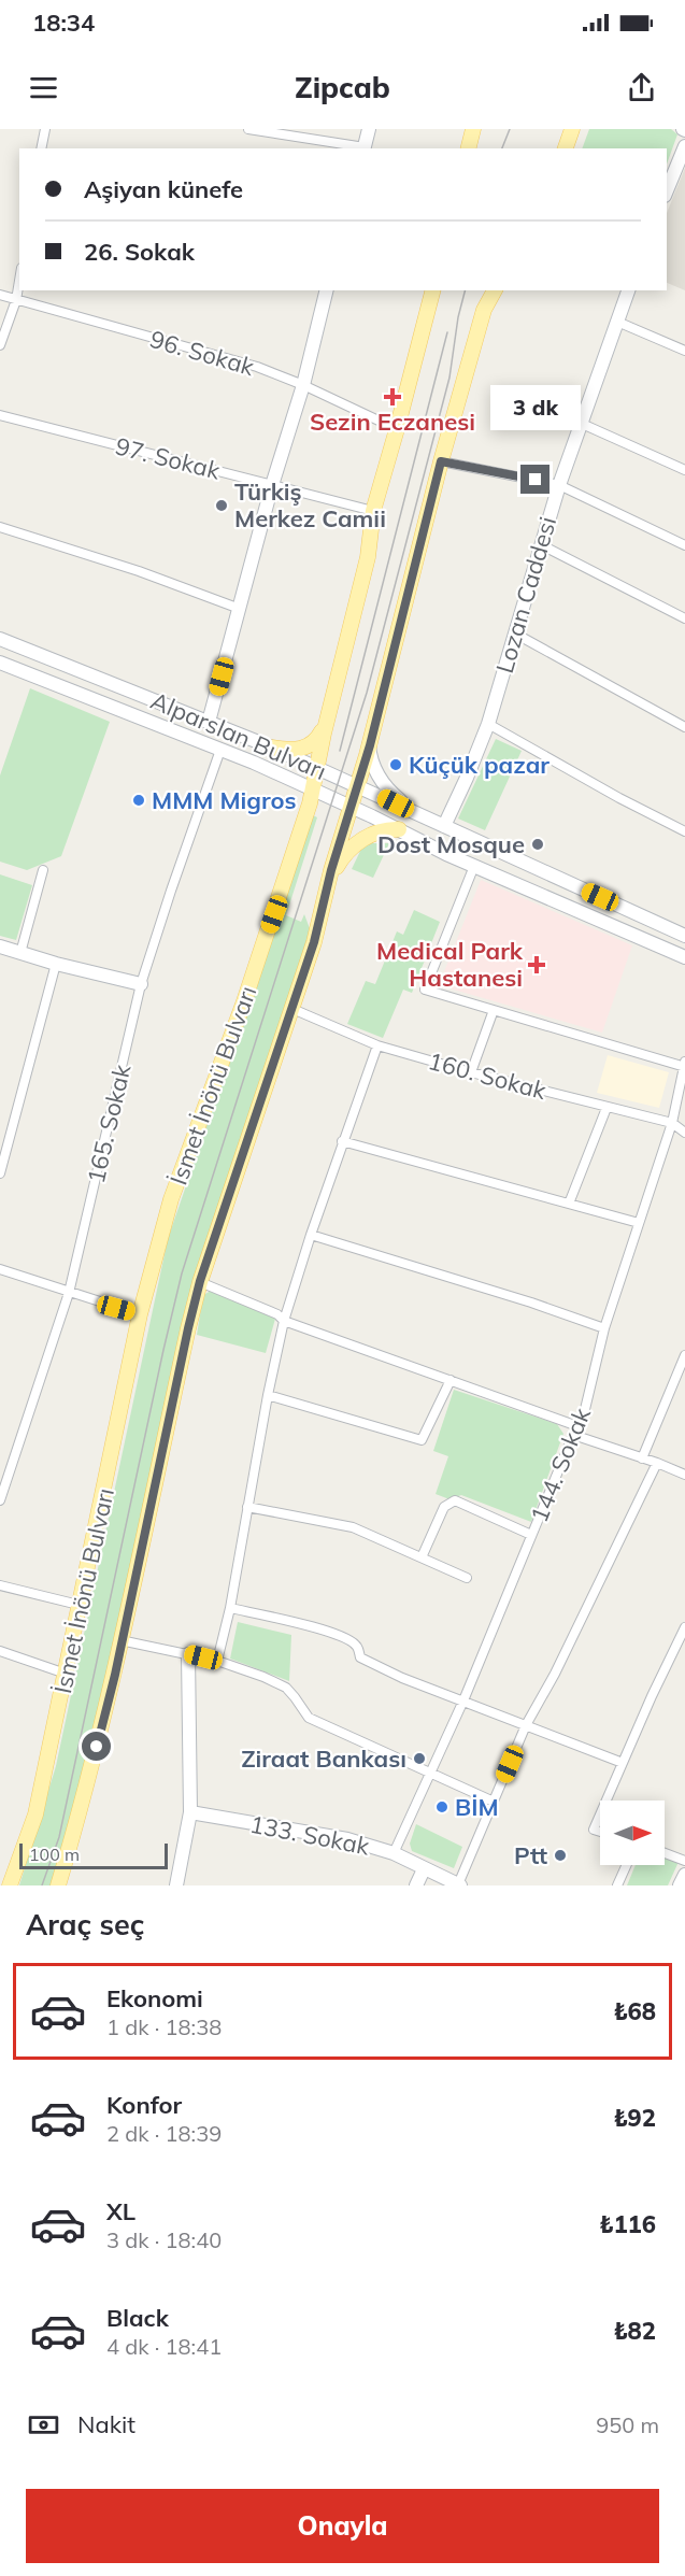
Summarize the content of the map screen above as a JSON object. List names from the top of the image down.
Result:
{
  "streets": {
    "main road": [
      "Lozan Caddesi",
      "Alparslan Bulvarı",
      "İsmet İnönü Bulvarı",
      "133. Sokak"
    ],
    "street": [
      "96. Sokak",
      "97. Sokak",
      "160. Sokak",
      "165. Sokak",
      "144. Sokak"
    ]
  },
  "crossings": [
    ["96. Sokak", "İsmet İnönü Bulvarı"],
    ["97. Sokak", "İsmet İnönü Bulvarı"],
    ["Lozan Caddesi", "Alparslan Bulvarı"],
    ["Alparslan Bulvarı", "İsmet İnönü Bulvarı"],
    ["Alparslan Bulvarı", "165. Sokak"],
    ["160. Sokak", "İsmet İnönü Bulvarı"],
    ["160. Sokak", "144. Sokak"],
    ["144. Sokak", "133. Sokak"]
  ],
  "places": {
    "health": ["Sezin Eczanesi", "Medical Park Hastanesi"],
    "other": [
      "Türkiş Merkez Camii",
      "Küçük pazar",
      "MMM Migros",
      "Dost Mosque",
      "Ziraat Bankası",
      "BİM",
      "Ptt"
    ]
  },
  "scale_bar": "100 m",
  "north": "right",
  "page": {
    "status": "18:34",
    "header": "Zipcab",
    "banner": ["Aşiyan künefe", "26. Sokak"],
    "bubble": "3 dk",
    "scale": "100 m",
    "heading": "Araç seç",
    "list": [
      {
        "name": "Ekonomi",
        "note": "1 dk · 18:38",
        "value": "₺68"
      },
      {
        "name": "Konfor",
        "note": "2 dk · 18:39",
        "value": "₺92"
      },
      {
        "name": "XL",
        "note": "3 dk · 18:40",
        "value": "₺116"
      },
      {
        "name": "Black",
        "note": "4 dk · 18:41",
        "value": "₺82"
      }
    ],
    "pay": ["Nakit", "950 m"],
    "buttons": "Onayla"
  }
}
